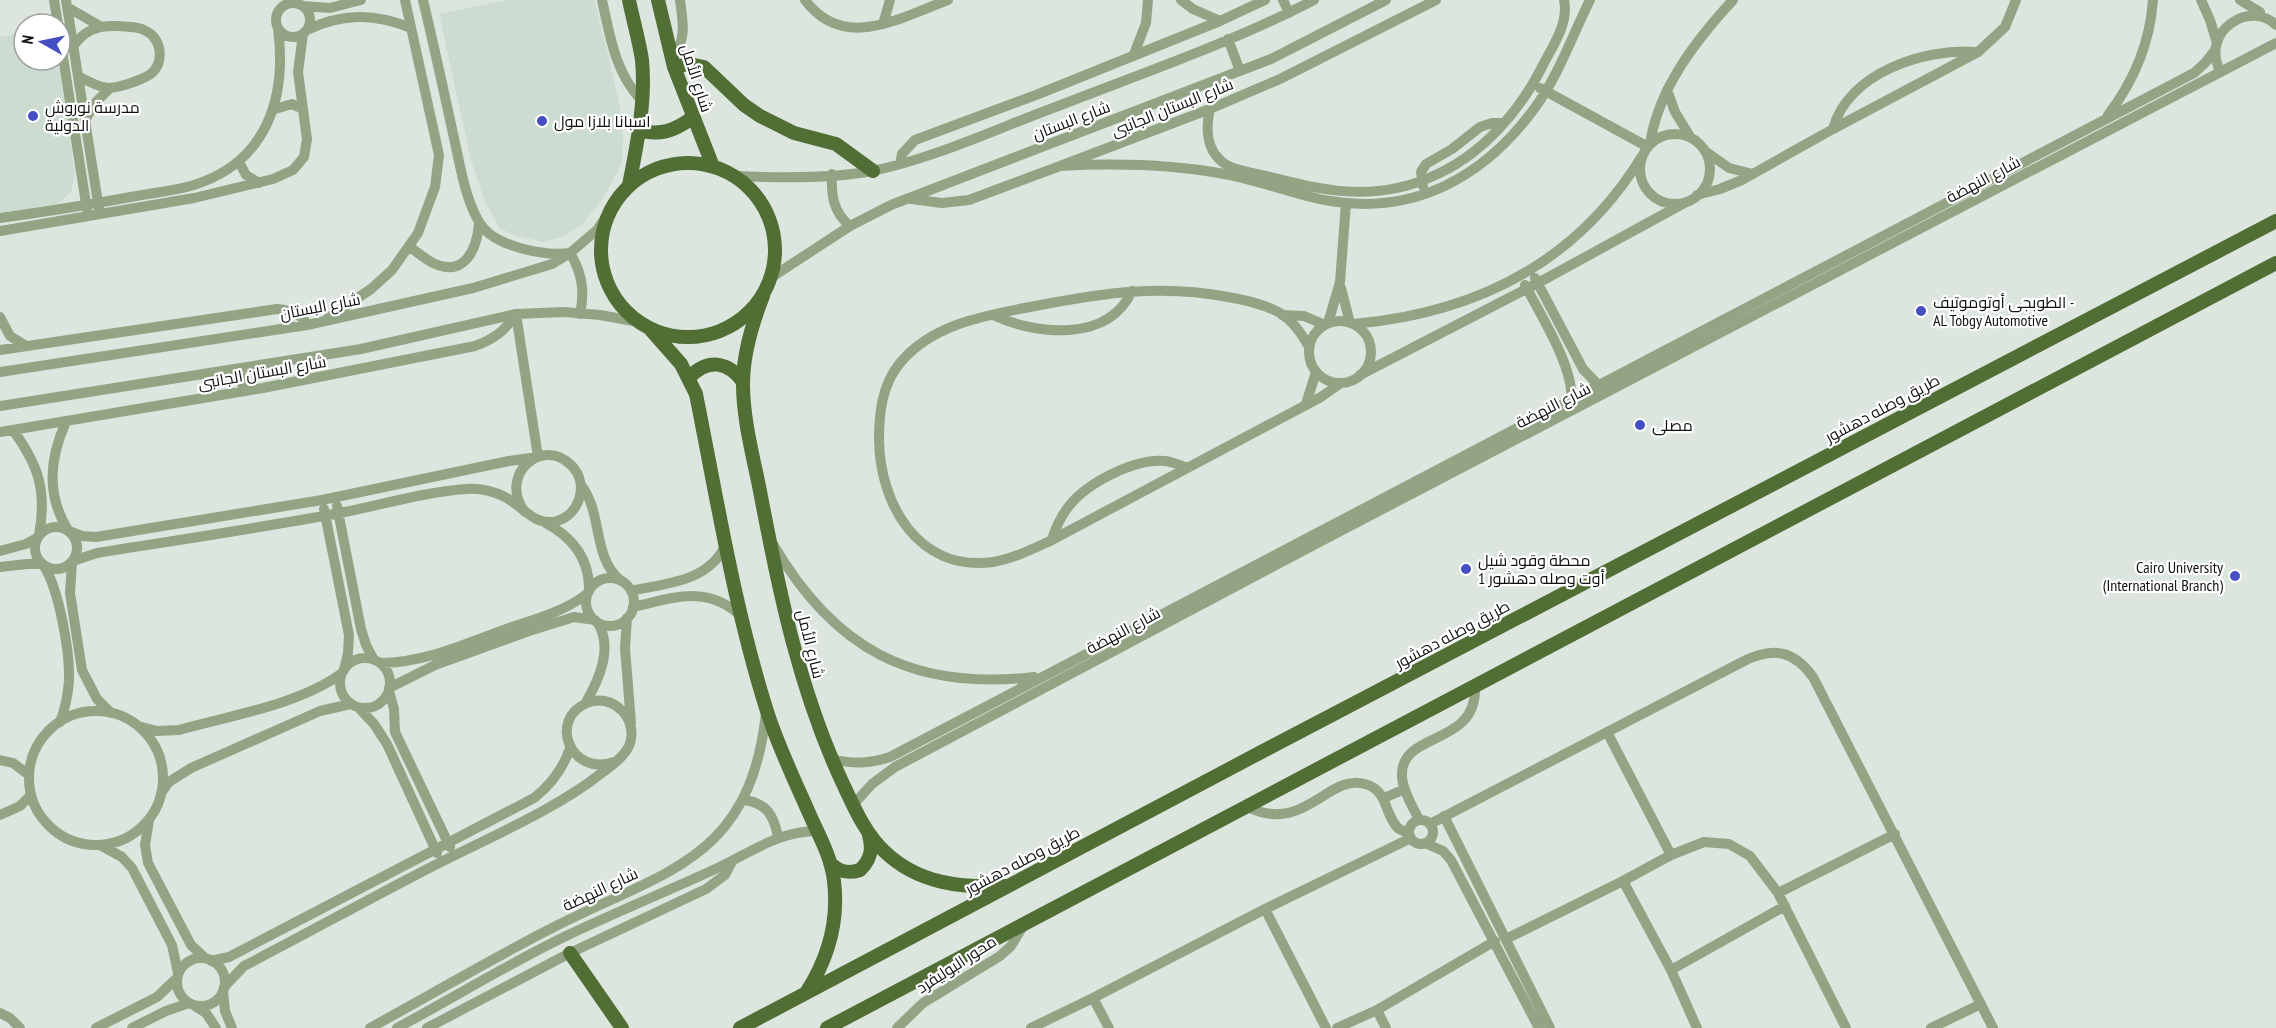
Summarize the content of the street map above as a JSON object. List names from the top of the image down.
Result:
{
  "streets": {
    "main road": ["شارع الأمل", "طريق وصله دهشور"],
    "street": [
      "شارع البستان الجانبى",
      "شارع البستان",
      "شارع النهضة",
      "محور البوليفرد"
    ]
  },
  "crossings": [
    ["شارع الأمل", "شارع البستان"],
    ["شارع الأمل", "شارع النهضة"],
    ["شارع الأمل", "طريق وصله دهشور"],
    ["شارع البستان الجانبى", "شارع البستان"]
  ],
  "places": [
    "مدرسة نوروش الدولية",
    "اسبانا بلازا مول",
    "الطوبجى أوتوموتيف - AL Tobgy Automotive",
    "مصلى",
    "محطة وقود شيل أوت وصله دهشور 1",
    "Cairo University (International Branch)"
  ],
  "north": "left"
}
